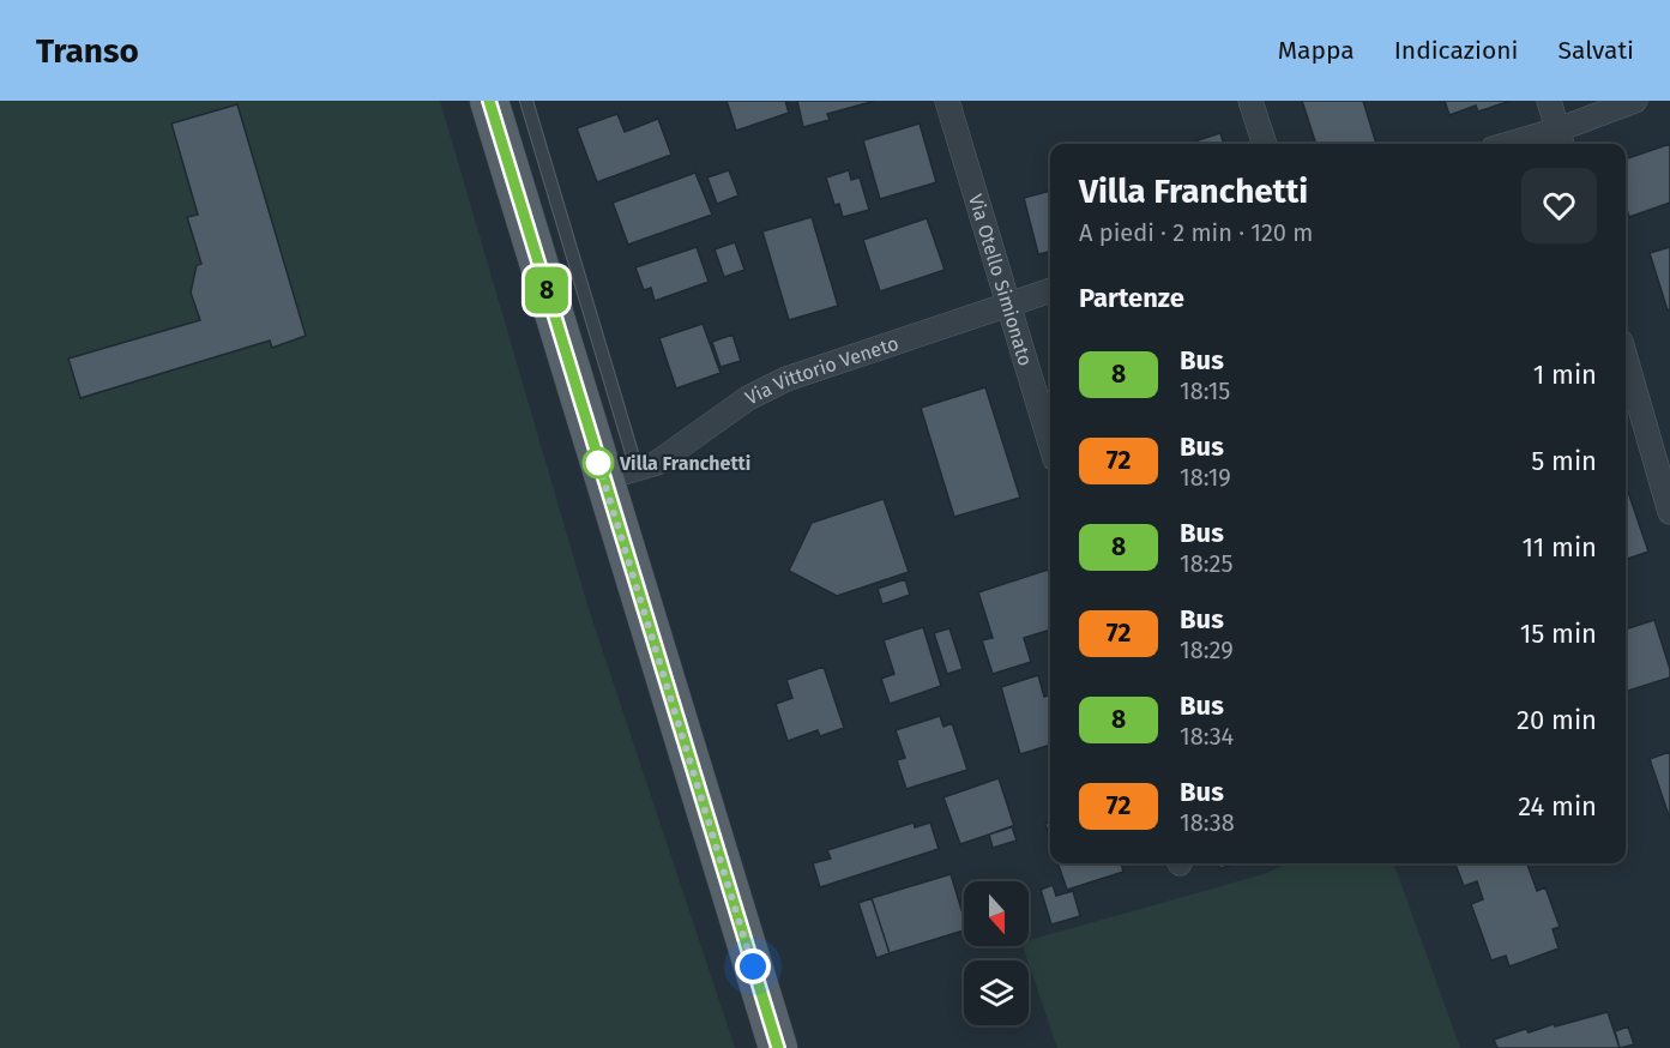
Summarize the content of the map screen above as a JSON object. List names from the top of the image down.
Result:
{
  "streets": {
    "street": ["Via Otello Simionato", "Via Vittorio Veneto"]
  },
  "crossings": [
    ["Via Otello Simionato", "Via Vittorio Veneto"]
  ],
  "places": ["Villa Franchetti"],
  "lines": ["bus line 8"],
  "north": "bottom",
  "page": {
    "header": "Transo",
    "nav": ["Mappa", "Indicazioni", "Salvati"],
    "on_map": "8",
    "heading": [
      ["Villa Franchetti", "A piedi · 2 min · 120 m"],
      "Partenze"
    ],
    "list": [
      {
        "mark": "8",
        "name": "Bus",
        "note": "18:15",
        "value": "1 min"
      },
      {
        "mark": "72",
        "name": "Bus",
        "note": "18:19",
        "value": "5 min"
      },
      {
        "mark": "8",
        "name": "Bus",
        "note": "18:25",
        "value": "11 min"
      },
      {
        "mark": "72",
        "name": "Bus",
        "note": "18:29",
        "value": "15 min"
      },
      {
        "mark": "8",
        "name": "Bus",
        "note": "18:34",
        "value": "20 min"
      },
      {
        "mark": "72",
        "name": "Bus",
        "note": "18:38",
        "value": "24 min"
      }
    ]
  }
}
